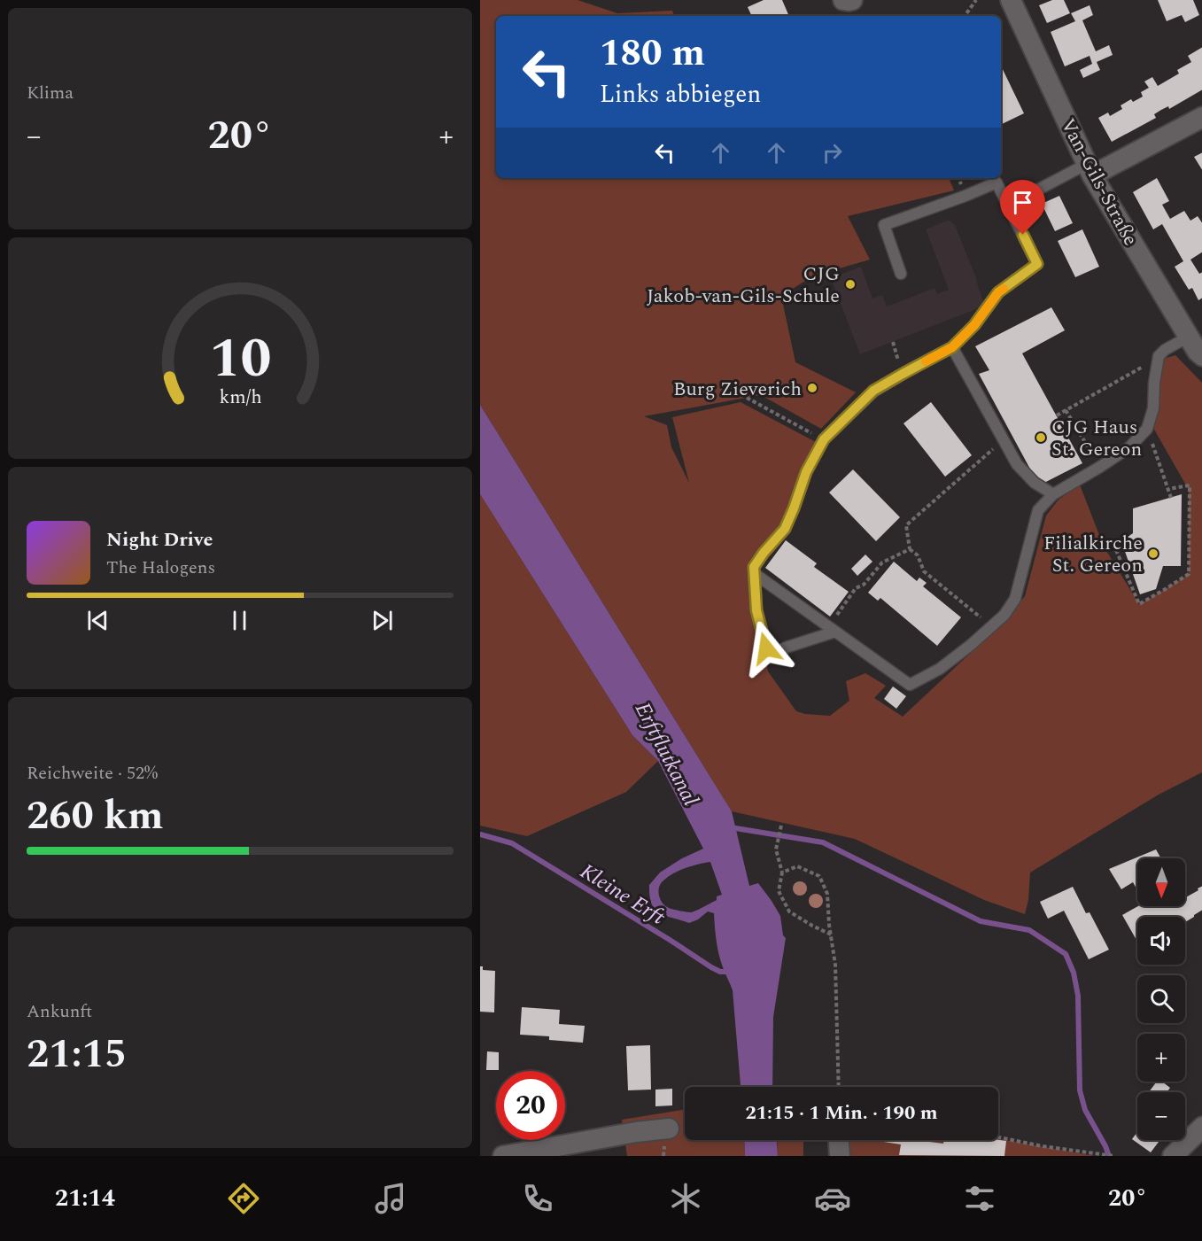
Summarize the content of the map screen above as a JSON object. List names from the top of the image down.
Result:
{
  "streets": {
    "street": ["Van-Gils-Straße"]
  },
  "water": ["Erftflutkanal", "Kleine Erft"],
  "places": [
    "CJG Jakob-van-Gils-Schule",
    "Burg Zieverich",
    "CJG Haus St. Gereon",
    "Filialkirche St. Gereon"
  ],
  "north": "bottom",
  "page": {
    "tile": [
      "Klima",
      ["Reichweite · 52%", "260 km"],
      ["Ankunft", "21:15"]
    ],
    "turn": ["180 m", "Links abbiegen"],
    "heat": ["−", "20°", "+"],
    "song": ["Night Drive", "The Halogens"],
    "map_buttons": ["+", "−"],
    "limit": "20",
    "trip": "21:15 · 1 Min. · 190 m",
    "tabs": ["21:14", "20°"],
    "gauge": ["10", "km/h"]
  }
}
